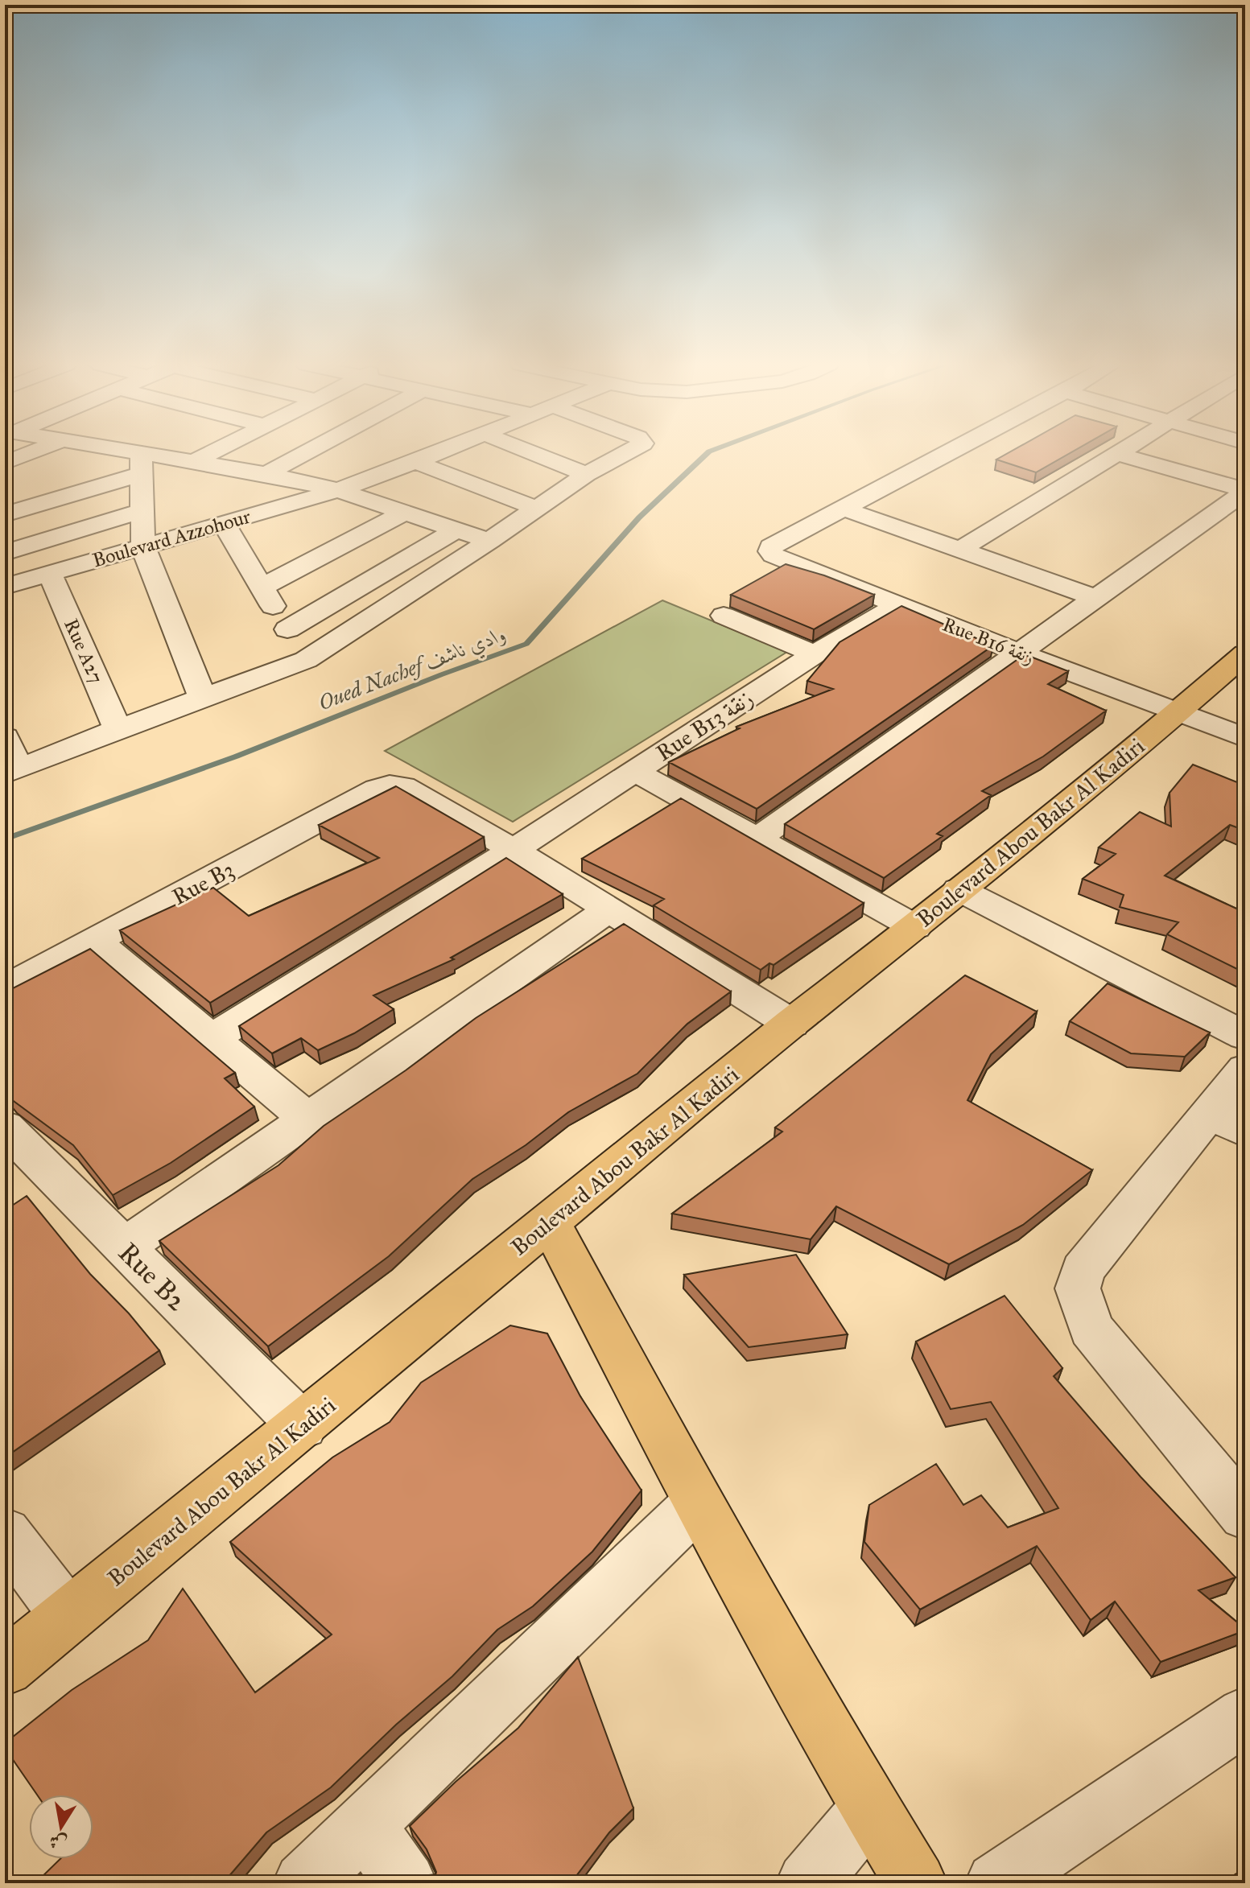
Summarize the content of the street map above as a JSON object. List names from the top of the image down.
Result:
{
  "streets": {
    "main road": ["Boulevard Abou Bakr Al Kadiri"],
    "street": [
      "Boulevard Azzohour",
      "Rue B16 زنقة",
      "Rue A27",
      "Rue B13 زنقة",
      "Rue B3",
      "Rue B2"
    ]
  },
  "crossings": [
    ["Boulevard Azzohour", "Rue A27"],
    ["Rue B16 زنقة", "Rue B13 زنقة"],
    ["Rue B16 زنقة", "Boulevard Abou Bakr Al Kadiri"],
    ["Rue B13 زنقة", "Rue B3"],
    ["Boulevard Abou Bakr Al Kadiri", "Rue B2"]
  ],
  "water": ["Oued Nachef وادي ناشف"],
  "north": "bottom"
}
